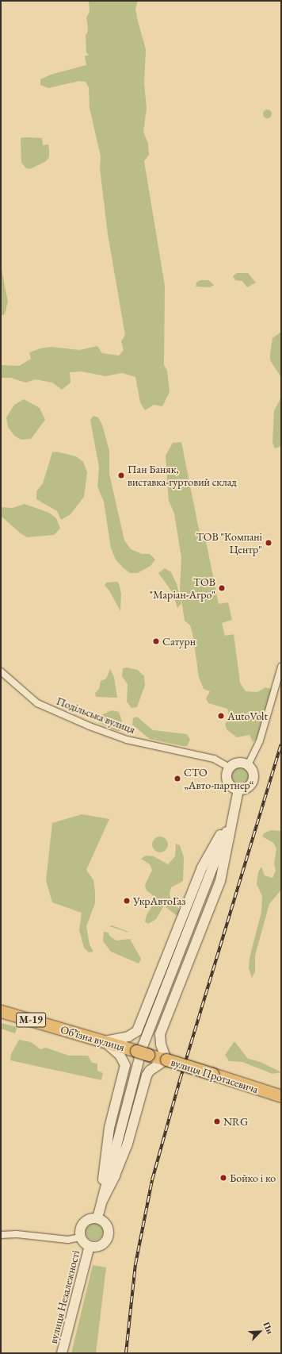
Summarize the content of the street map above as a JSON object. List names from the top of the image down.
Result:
{
  "streets": {
    "highway": ["М-19", "Обʼїзна вулиця", "вулиця Протасевича"],
    "street": ["Подільська вулиця", "вулиця Незалежності"]
  },
  "crossings": [
    ["Обʼїзна вулиця", "вулиця Протасевича"]
  ],
  "places": [
    "Пан Баняк, виставка-гуртовий склад",
    "ТОВ \"Компані Центр\"",
    "ТОВ \"Маріан-Агро\"",
    "Сатурн",
    "AutoVolt",
    "СТО „Авто-партнер“",
    "УкрАвтоГаз",
    "NRG",
    "Бойко і ко"
  ],
  "north": "top right"
}
